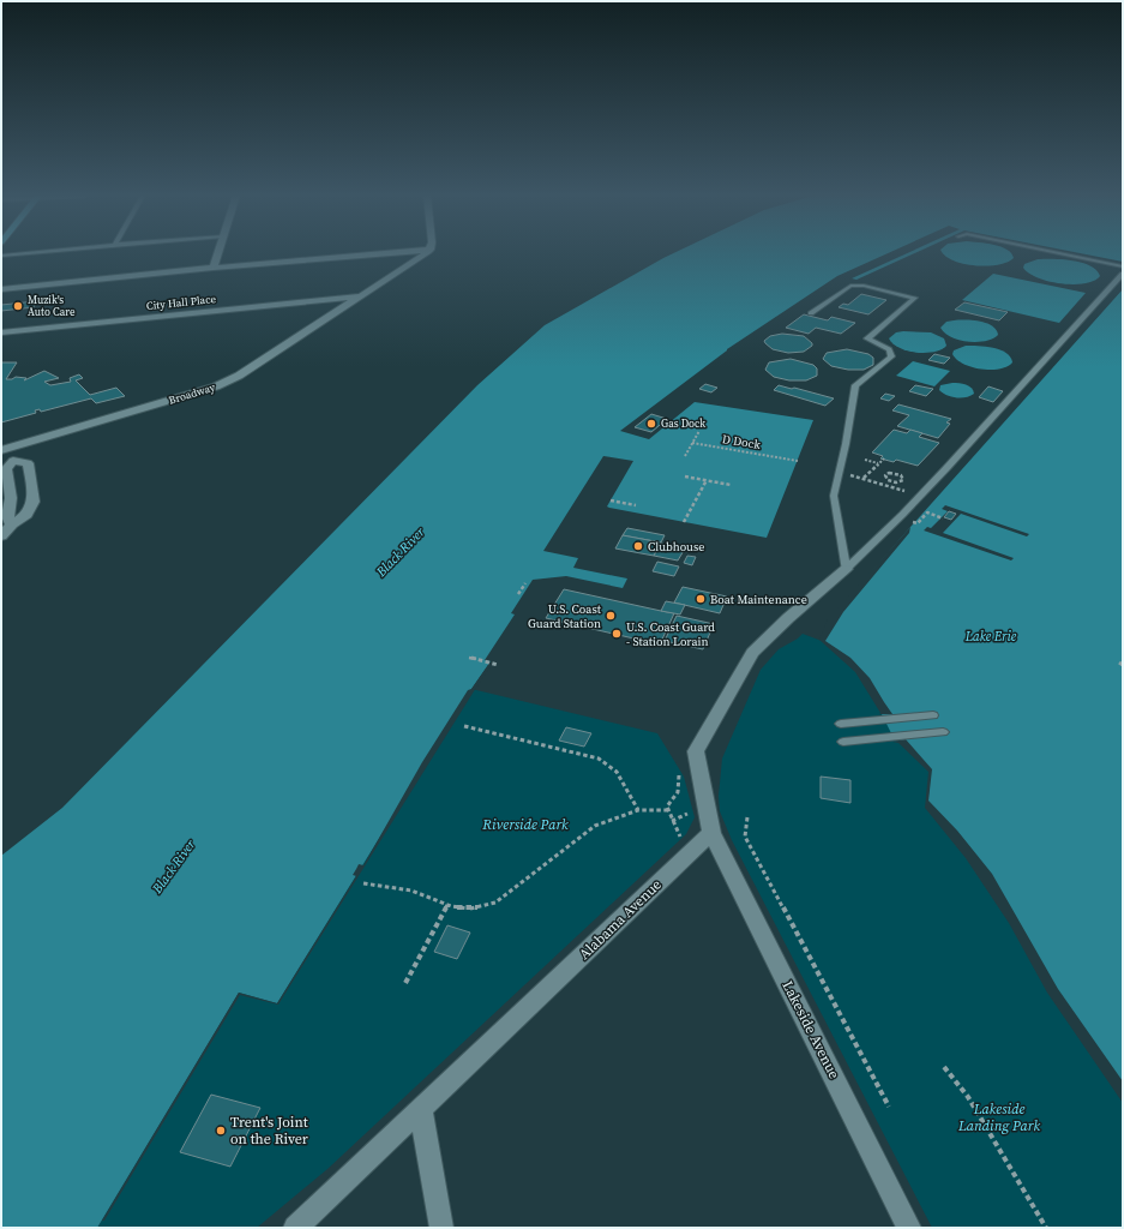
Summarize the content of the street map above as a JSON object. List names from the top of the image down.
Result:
{
  "streets": {
    "street": [
      "City Hall Place",
      "Broadway",
      "Alabama Avenue",
      "Lakeside Avenue"
    ],
    "path": ["D Dock"]
  },
  "crossings": [
    ["City Hall Place", "Broadway"],
    ["Alabama Avenue", "Lakeside Avenue"]
  ],
  "water": ["Black River", "Lake Erie"],
  "parks": ["Riverside Park", "Lakeside Landing Park"],
  "places": [
    "Muzik's Auto Care",
    "Gas Dock",
    "Clubhouse",
    "Boat Maintenance",
    "U.S. Coast Guard Station",
    "U.S. Coast Guard - Station Lorain",
    "Trent's Joint on the River"
  ]
}
